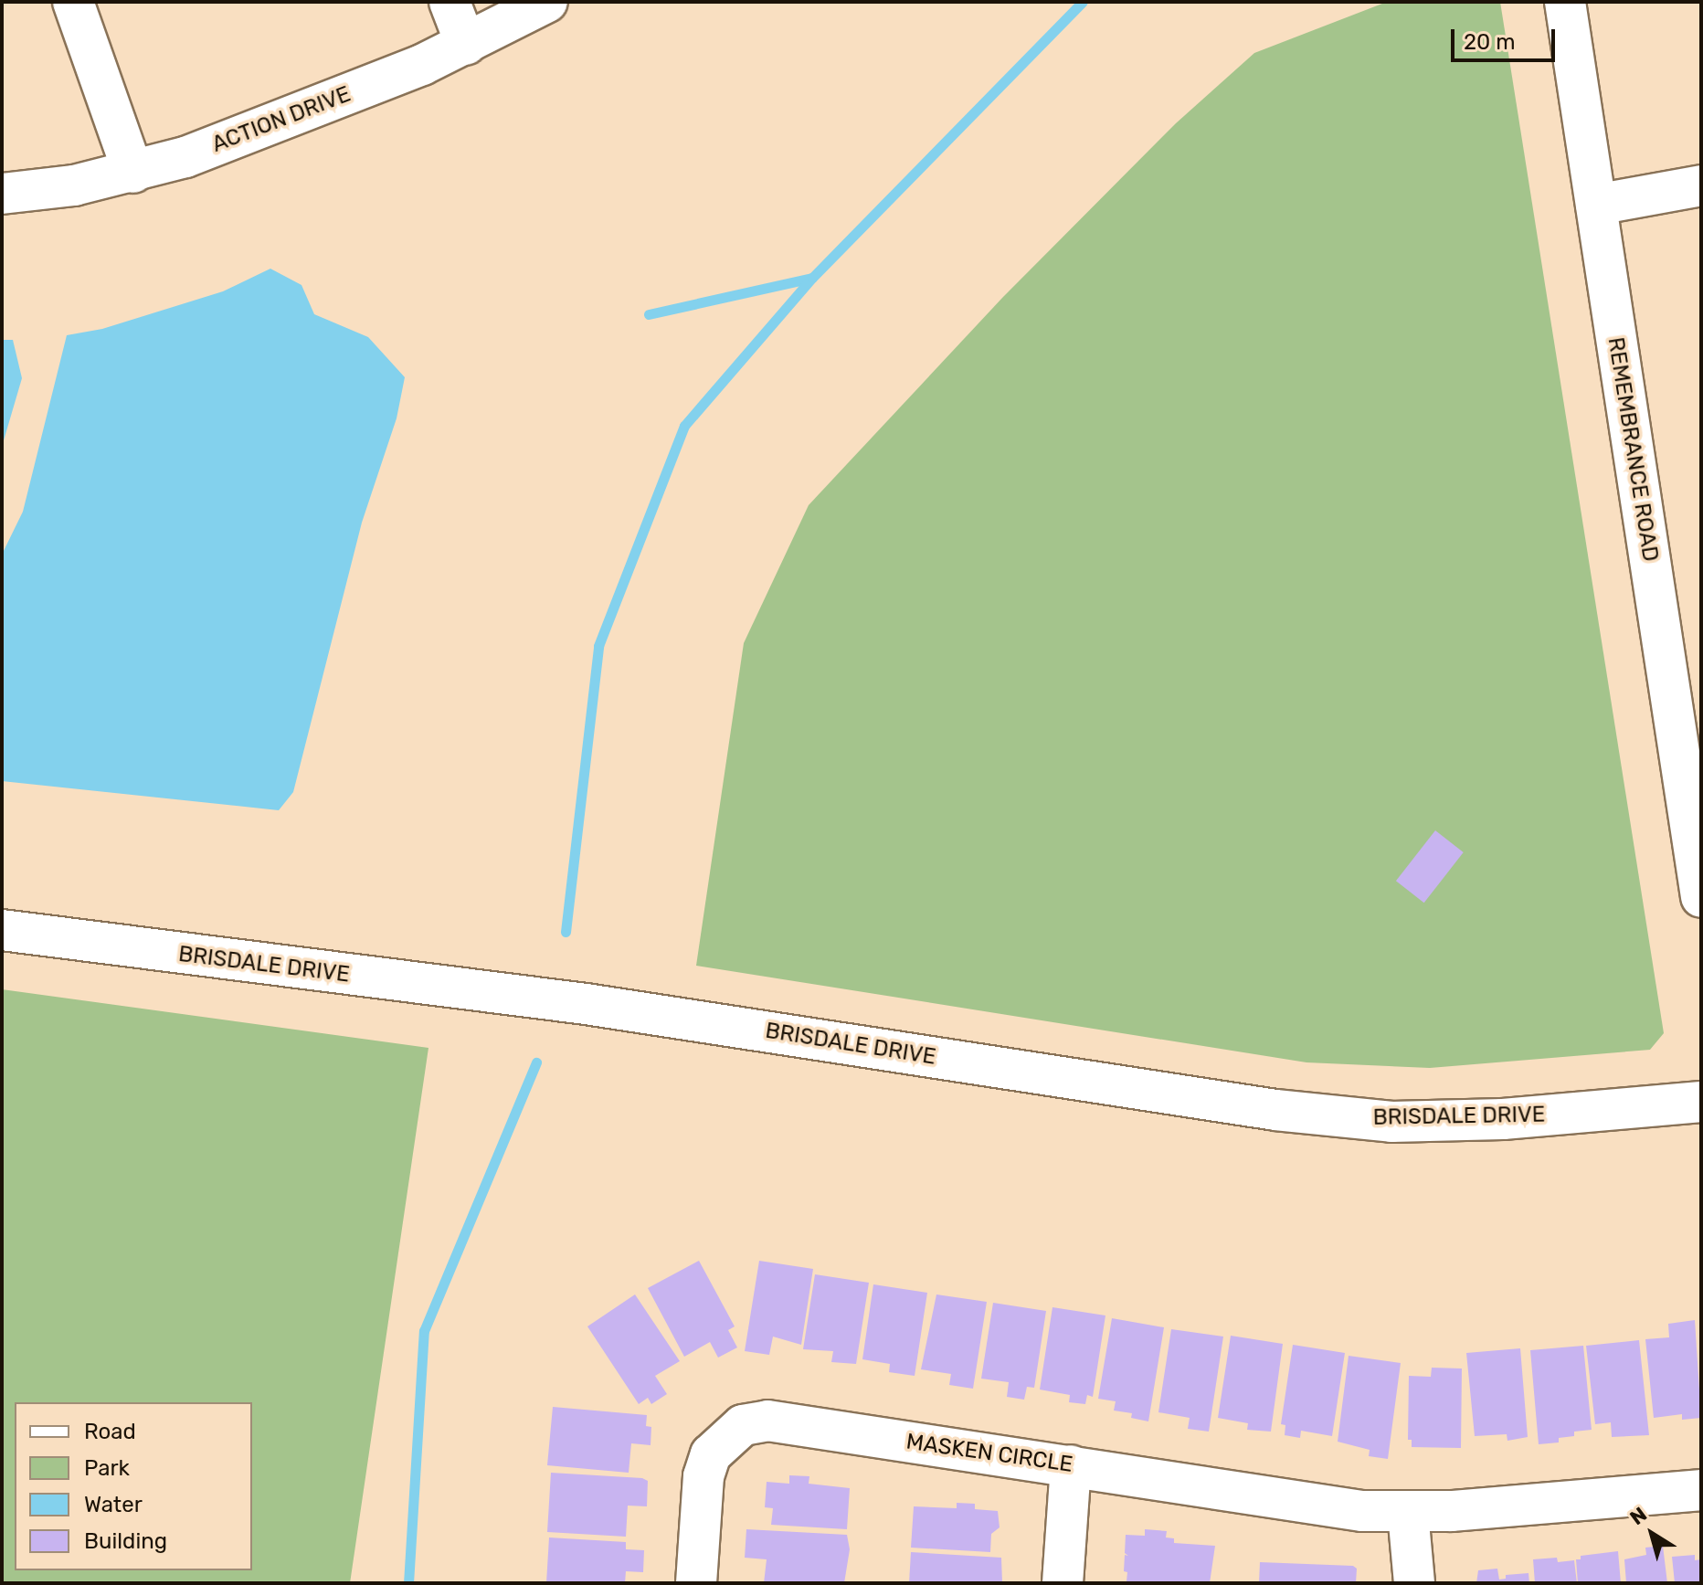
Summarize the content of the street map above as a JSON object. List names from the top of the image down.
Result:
{
  "streets": {
    "street": [
      "ACTION DRIVE",
      "REMEMBRANCE ROAD",
      "BRISDALE DRIVE",
      "MASKEN CIRCLE"
    ]
  },
  "legend": [
    "Road",
    "Park",
    "Water",
    "Building"
  ],
  "scale_bar": "20 m",
  "north": "top left"
}
